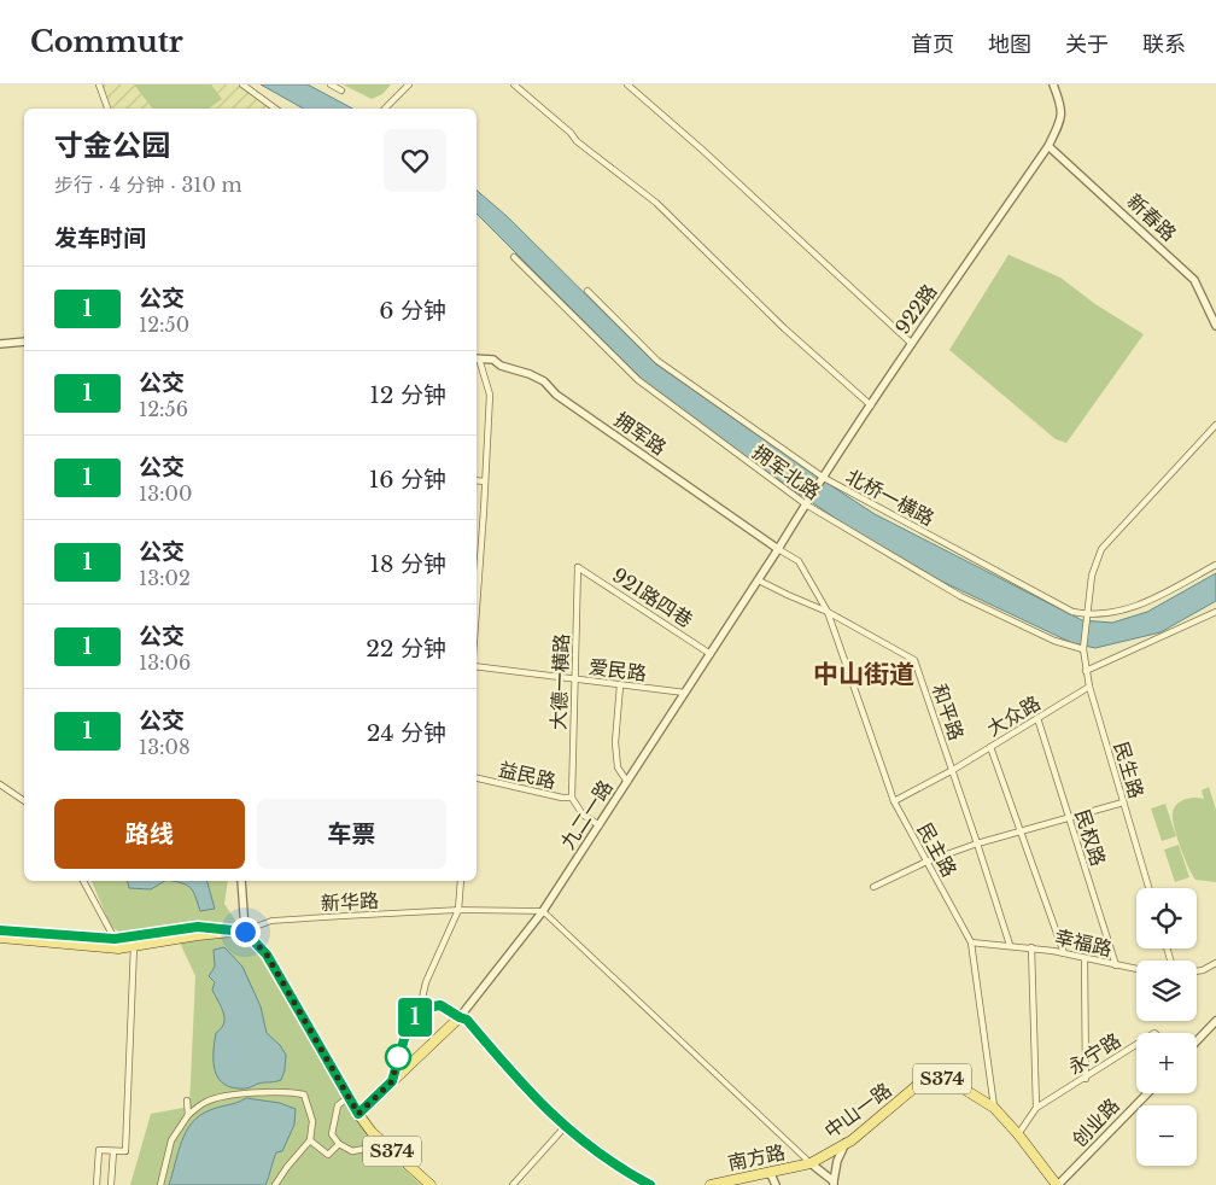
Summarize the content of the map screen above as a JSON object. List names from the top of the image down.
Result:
{
  "streets": {
    "main road": [
      "九二一路",
      "S374",
      "中山一路",
      "南方路"
    ],
    "street": [
      "新春路",
      "922路",
      "拥军路",
      "拥军北路",
      "北桥一横路",
      "921路四巷",
      "爱民路",
      "大德一横路",
      "和平路",
      "大众路",
      "民生路",
      "益民路",
      "民权路",
      "民主路",
      "新华路",
      "幸福路",
      "永宁路",
      "创业路"
    ]
  },
  "crossings": [
    ["新春路", "922路"],
    ["922路", "拥军北路"],
    ["922路", "北桥一横路"],
    ["922路", "九二一路"],
    ["拥军路", "九二一路"],
    ["拥军北路", "民生路"],
    ["拥军北路", "九二一路"],
    ["北桥一横路", "民生路"],
    ["921路四巷", "大德一横路"],
    ["921路四巷", "九二一路"],
    ["爱民路", "大德一横路"],
    ["爱民路", "九二一路"],
    ["大德一横路", "益民路"],
    ["和平路", "大众路"],
    ["和平路", "九二一路"],
    ["和平路", "民主路"],
    ["和平路", "幸福路"],
    ["大众路", "民生路"],
    ["大众路", "民权路"],
    ["大众路", "民主路"],
    ["益民路", "九二一路"],
    ["九二一路", "新华路"],
    ["九二一路", "S374"],
    ["民权路", "幸福路"],
    ["民主路", "幸福路"],
    ["民主路", "中山一路"],
    ["新华路", "S374"],
    ["中山一路", "创业路"],
    ["中山一路", "南方路"]
  ],
  "districts": ["中山街道"],
  "lines": ["bus line 1"],
  "page": {
    "header": "Commutr",
    "nav": [
      "首页",
      "地图",
      "关于",
      "联系"
    ],
    "on_map": "1",
    "heading": [
      ["寸金公园", "步行 · 4 分钟 · 310 m"],
      "发车时间"
    ],
    "list": [
      {
        "mark": "1",
        "name": "公交",
        "note": "12:50",
        "value": "6 分钟"
      },
      {
        "mark": "1",
        "name": "公交",
        "note": "12:56",
        "value": "12 分钟"
      },
      {
        "mark": "1",
        "name": "公交",
        "note": "13:00",
        "value": "16 分钟"
      },
      {
        "mark": "1",
        "name": "公交",
        "note": "13:02",
        "value": "18 分钟"
      },
      {
        "mark": "1",
        "name": "公交",
        "note": "13:06",
        "value": "22 分钟"
      },
      {
        "mark": "1",
        "name": "公交",
        "note": "13:08",
        "value": "24 分钟"
      }
    ],
    "buttons": ["路线", "车票"],
    "map_buttons": ["+", "−"]
  }
}
